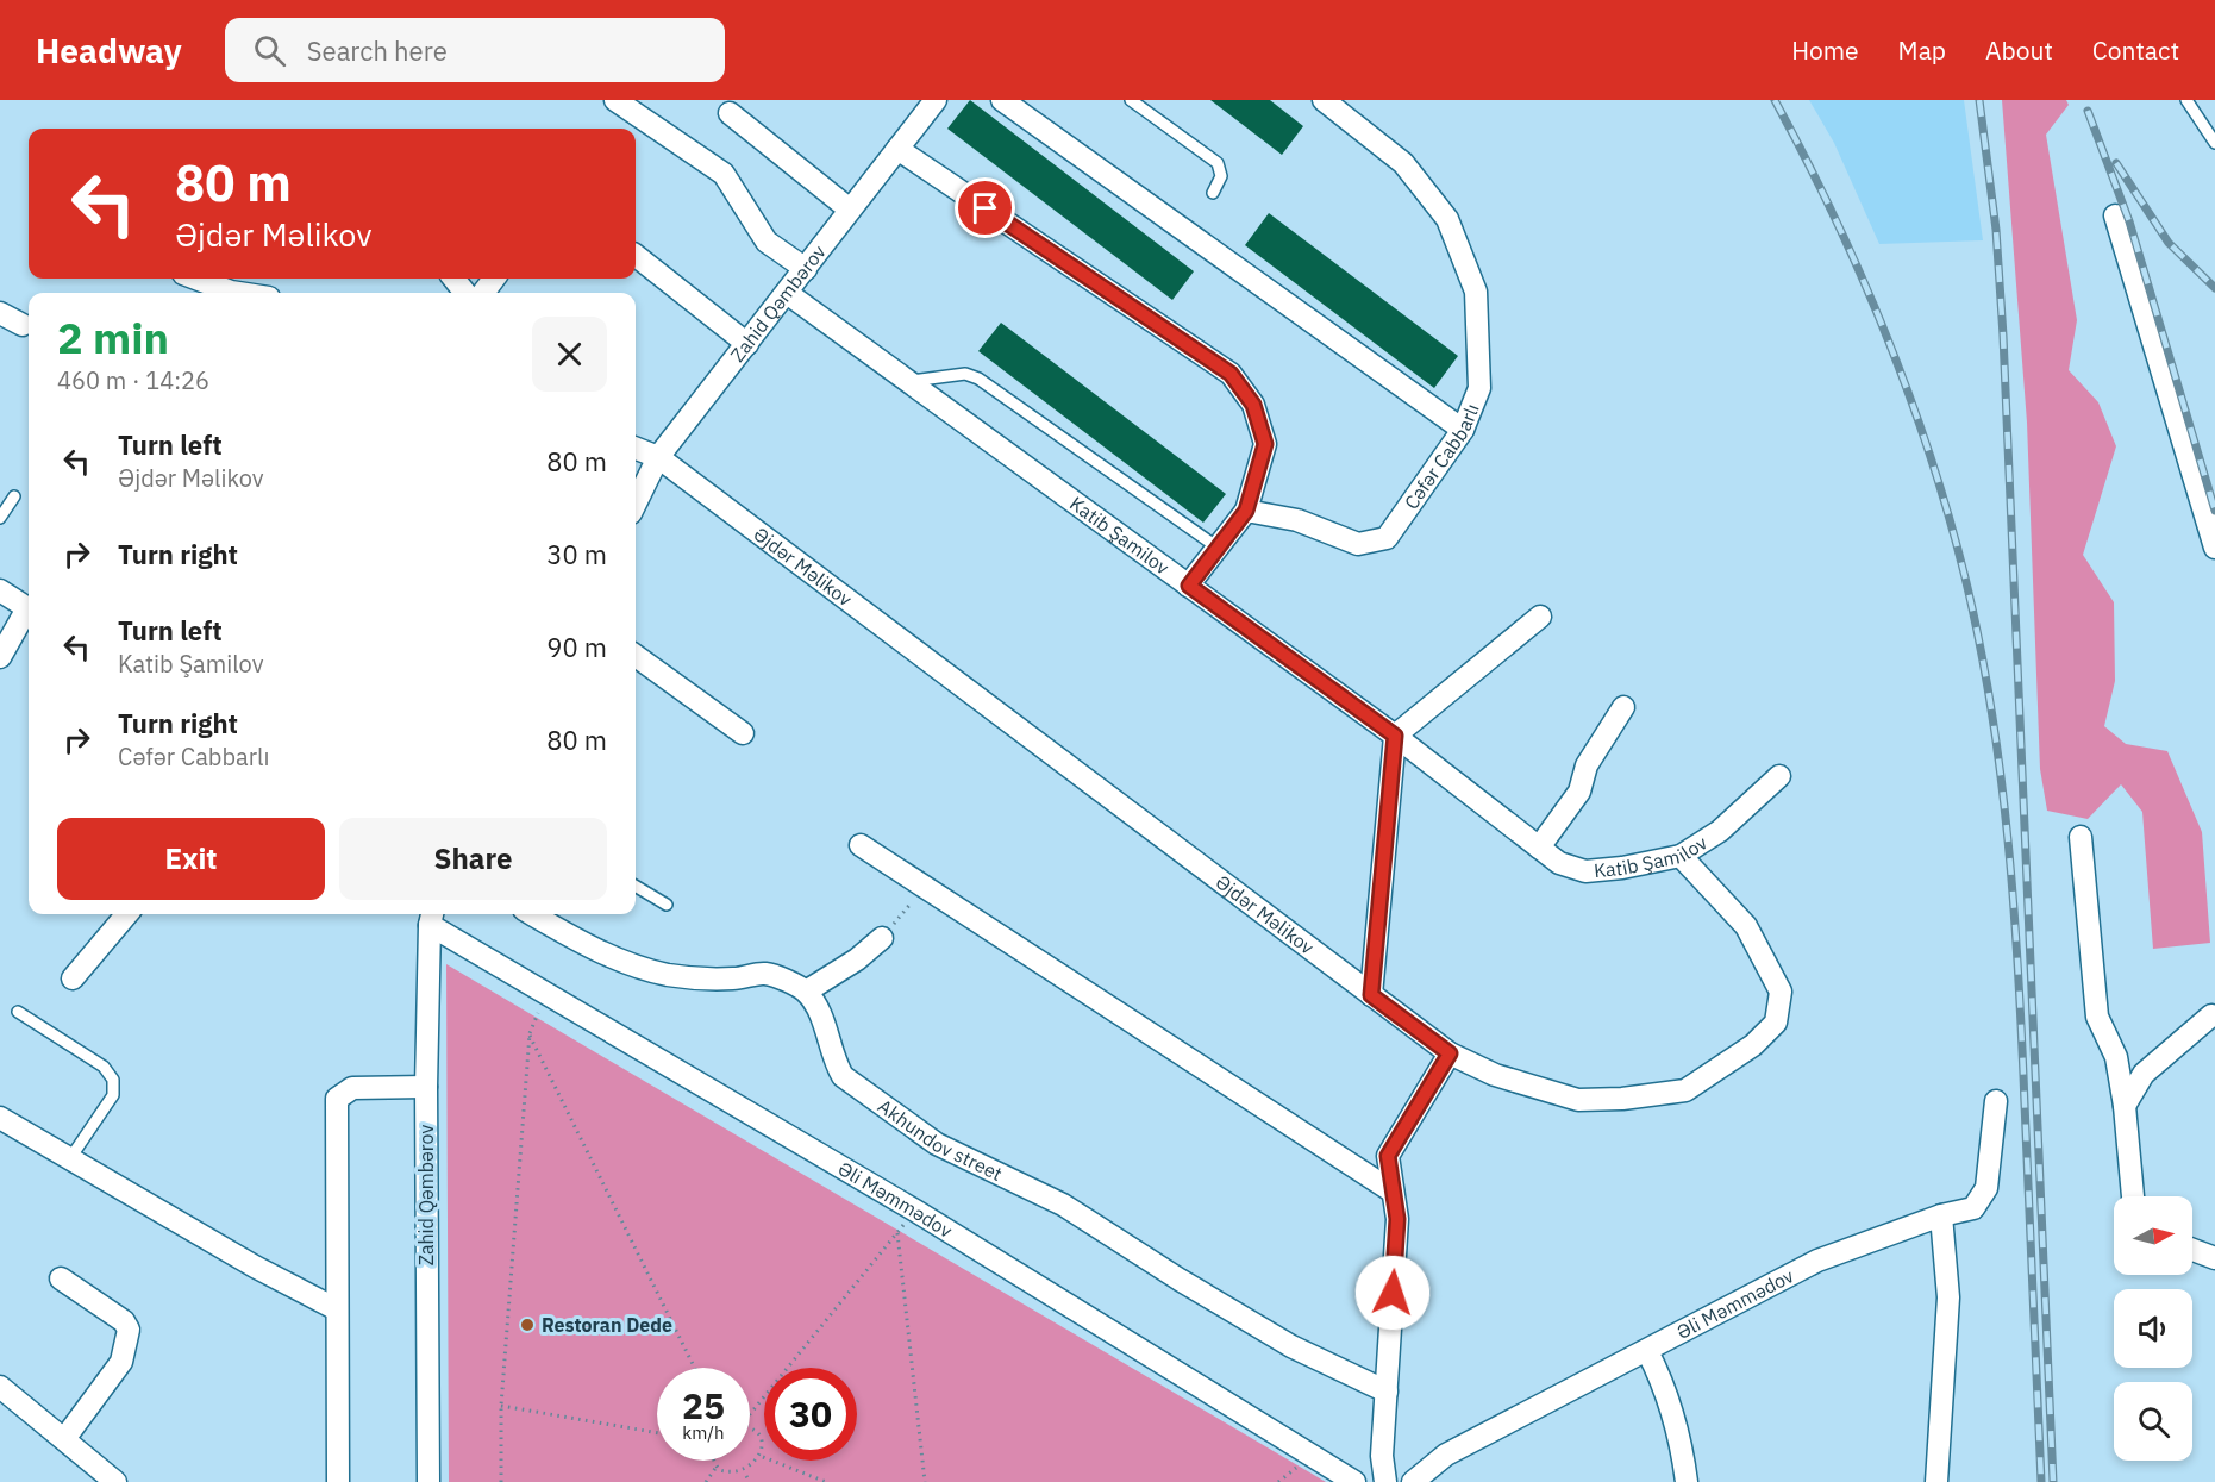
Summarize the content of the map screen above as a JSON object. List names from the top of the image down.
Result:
{
  "streets": {
    "street": [
      "Zahid Qəmbərov",
      "Cəfər Cabbarlı",
      "Katib Şamilov",
      "Əjdər Məlikov",
      "Akhundov street",
      "Əli Məmmədov"
    ]
  },
  "crossings": [
    ["Zahid Qəmbərov", "Katib Şamilov"],
    ["Zahid Qəmbərov", "Əjdər Məlikov"],
    ["Zahid Qəmbərov", "Əli Məmmədov"],
    ["Katib Şamilov", "Əjdər Məlikov"]
  ],
  "places": ["Restoran Dede"],
  "north": "right",
  "page": {
    "header": "Headway",
    "search": "Search here",
    "nav": [
      "Home",
      "Map",
      "About",
      "Contact"
    ],
    "turn": ["80 m", "Əjdər Məlikov"],
    "heading": ["2 min", "460 m · 14:26"],
    "list": [
      {
        "name": "Turn left",
        "note": "Əjdər Məlikov",
        "value": "80 m"
      },
      {
        "name": "Turn right",
        "value": "30 m"
      },
      {
        "name": "Turn left",
        "note": "Katib Şamilov",
        "value": "90 m"
      },
      {
        "name": "Turn right",
        "note": "Cəfər Cabbarlı",
        "value": "80 m"
      }
    ],
    "buttons": ["Exit", "Share"],
    "speed": "25 km/h",
    "limit": "30"
  }
}
